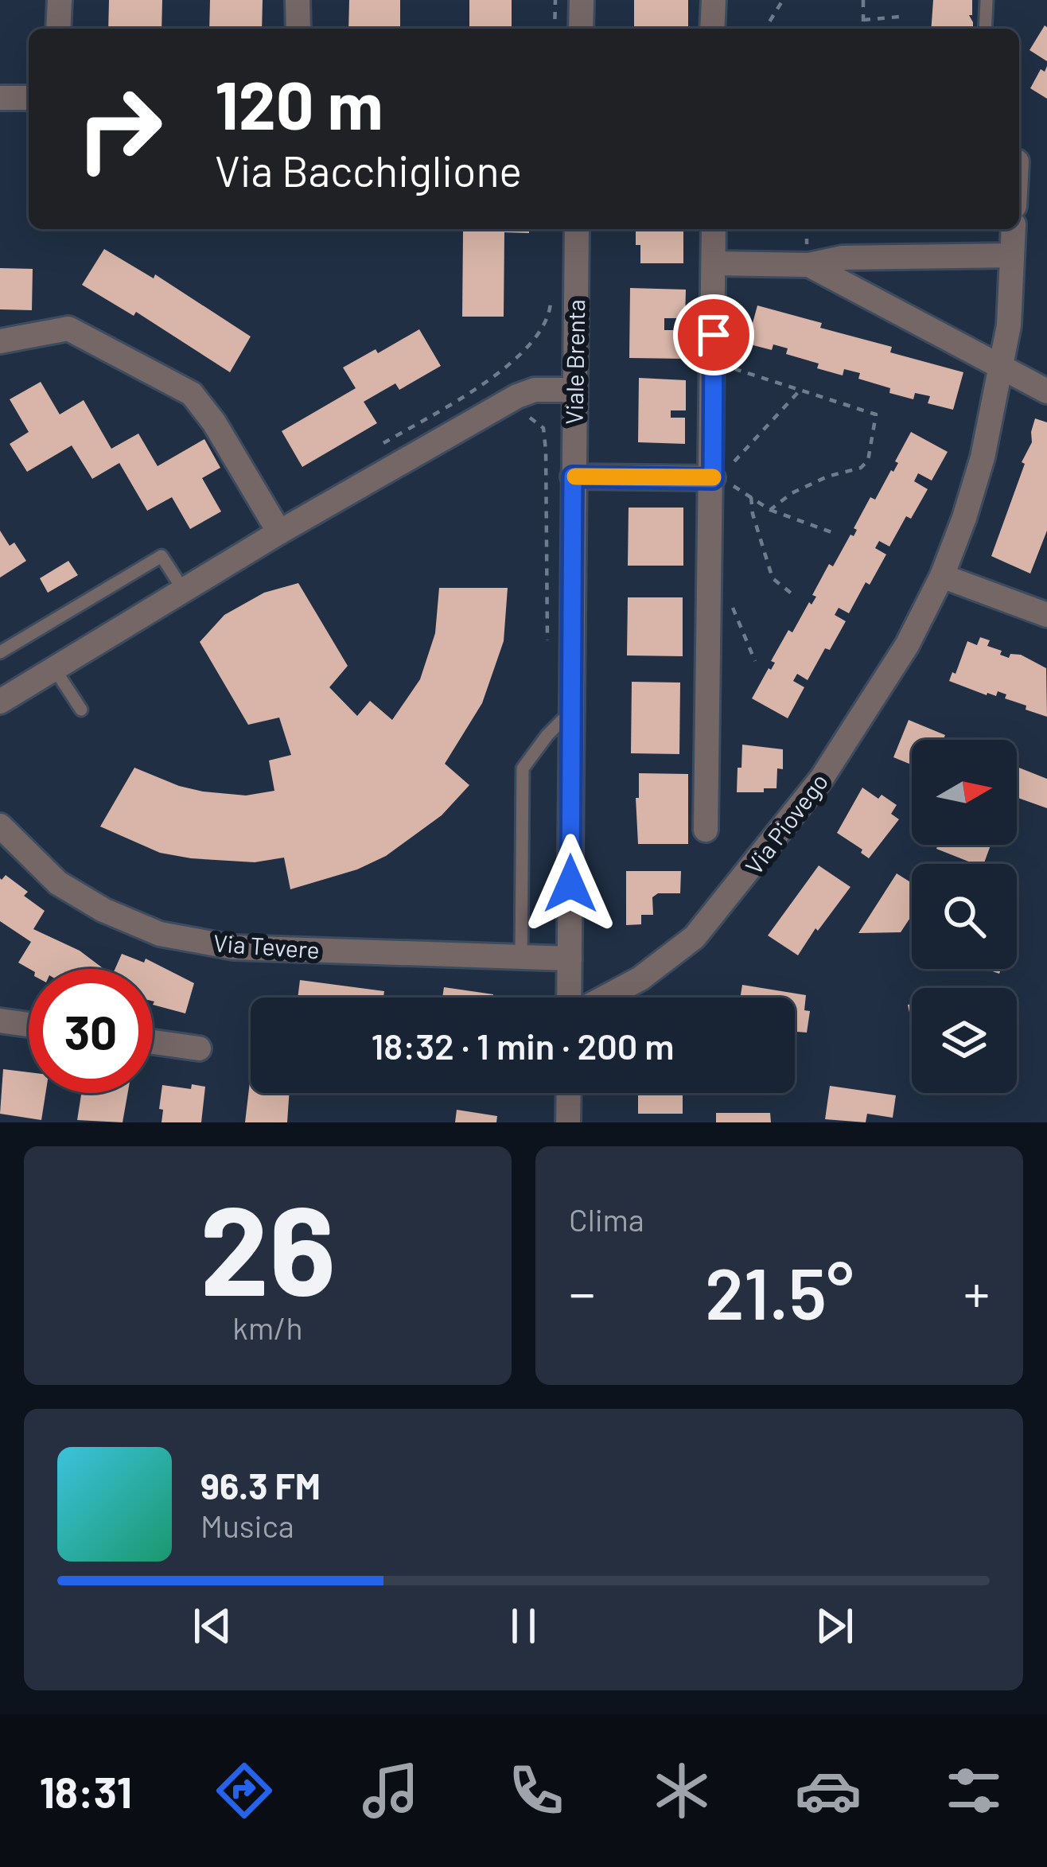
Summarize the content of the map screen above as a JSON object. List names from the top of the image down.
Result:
{
  "streets": {
    "street": ["Viale Brenta", "Via Piovego", "Via Tevere"]
  },
  "crossings": [
    ["Viale Brenta", "Via Tevere"]
  ],
  "north": "right",
  "page": {
    "turn": ["120 m", "Via Bacchiglione"],
    "limit": "30",
    "trip": "18:32 · 1 min · 200 m",
    "tile": [
      ["26", "km/h"],
      "Clima"
    ],
    "heat": ["−", "21.5°", "+"],
    "song": ["96.3 FM", "Musica"],
    "tabs": "18:31"
  }
}
